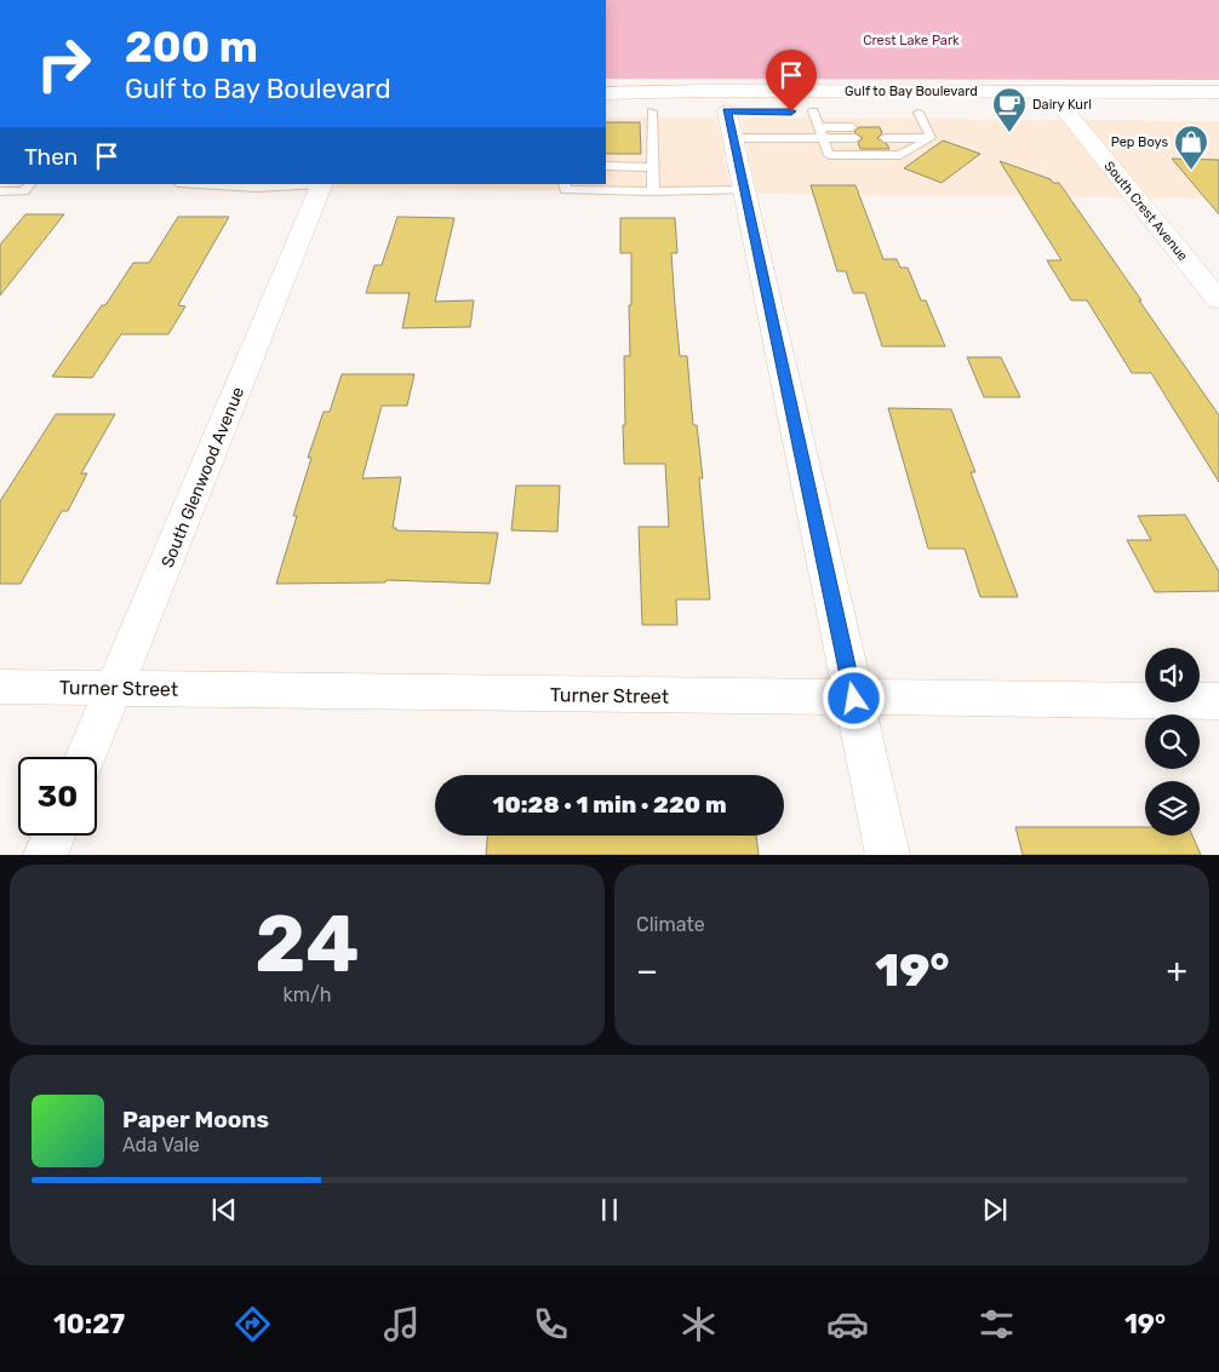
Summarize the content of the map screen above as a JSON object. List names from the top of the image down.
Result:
{
  "streets": {
    "main road": ["Gulf to Bay Boulevard"],
    "street": ["South Crest Avenue", "South Glenwood Avenue", "Turner Street"]
  },
  "crossings": [
    ["Gulf to Bay Boulevard", "South Crest Avenue"],
    ["South Glenwood Avenue", "Turner Street"]
  ],
  "parks": ["Crest Lake Park"],
  "places": {
    "cafe": ["Dairy Kurl"],
    "shop": ["Pep Boys"]
  },
  "page": {
    "turn": ["200 m", "Gulf to Bay Boulevard"],
    "then": "Then",
    "limit": "30",
    "trip": "10:28 · 1 min · 220 m",
    "tile": [
      ["24", "km/h"],
      "Climate"
    ],
    "heat": ["−", "19°", "+"],
    "song": ["Paper Moons", "Ada Vale"],
    "tabs": ["10:27", "19°"]
  }
}
